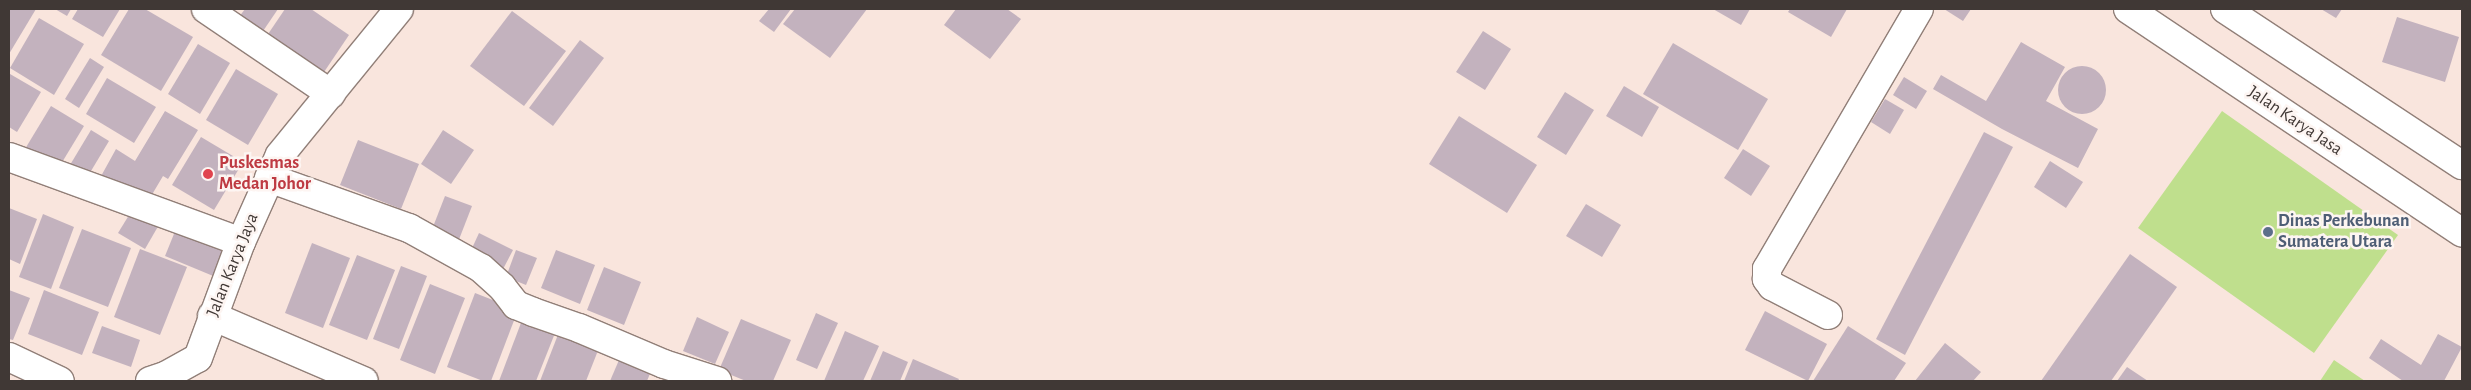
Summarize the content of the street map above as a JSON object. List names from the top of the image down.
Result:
{
  "streets": {
    "main road": ["Jalan Karya Jasa", "Jalan Karya Jaya"]
  },
  "places": ["Puskesmas Medan Johor", "Dinas Perkebunan Sumatera Utara"]
}
